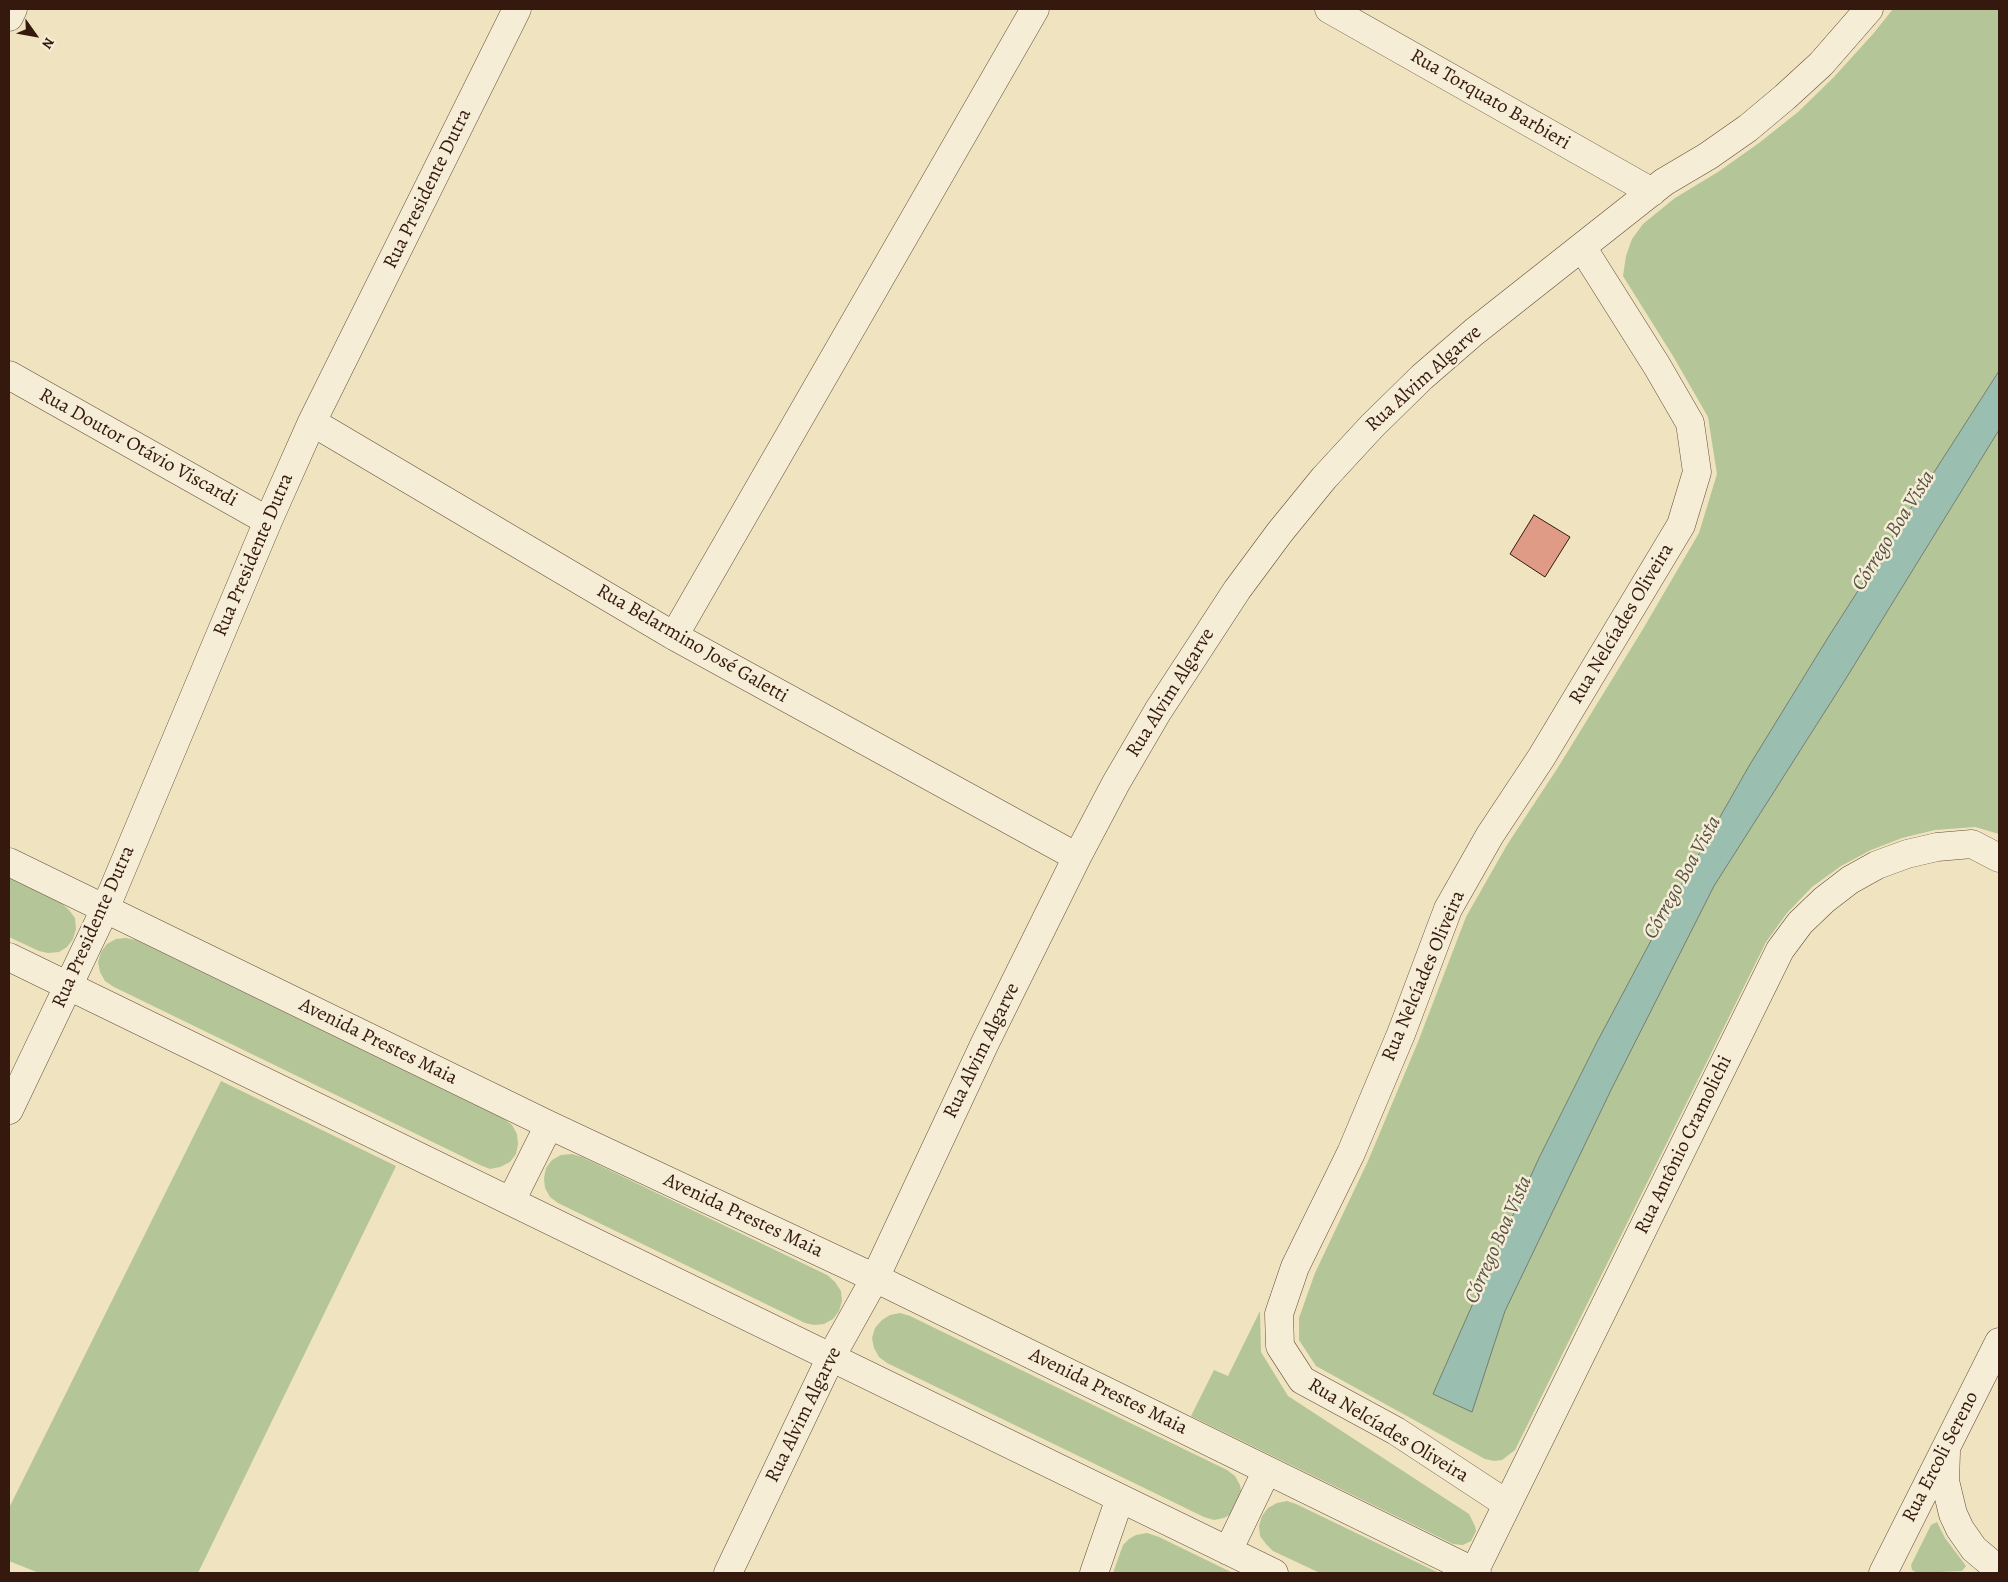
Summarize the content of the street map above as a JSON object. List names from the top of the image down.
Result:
{
  "streets": {
    "street": [
      "Rua Torquato Barbieri",
      "Rua Presidente Dutra",
      "Rua Alvim Algarve",
      "Rua Doutor Otávio Viscardi",
      "Rua Nelcíades Oliveira",
      "Rua Belarmino José Galetti",
      "Avenida Prestes Maia",
      "Rua Antônio Cramolichi",
      "Rua Ercoli Sereno"
    ]
  },
  "crossings": [
    ["Rua Torquato Barbieri", "Rua Alvim Algarve"],
    ["Rua Presidente Dutra", "Rua Doutor Otávio Viscardi"],
    ["Rua Presidente Dutra", "Rua Belarmino José Galetti"],
    ["Rua Presidente Dutra", "Avenida Prestes Maia"],
    ["Rua Alvim Algarve", "Rua Nelcíades Oliveira"],
    ["Rua Alvim Algarve", "Rua Belarmino José Galetti"],
    ["Rua Alvim Algarve", "Avenida Prestes Maia"],
    ["Rua Nelcíades Oliveira", "Rua Antônio Cramolichi"],
    ["Avenida Prestes Maia", "Rua Antônio Cramolichi"]
  ],
  "water": ["Córrego Boa Vista"],
  "north": "bottom right"
}
